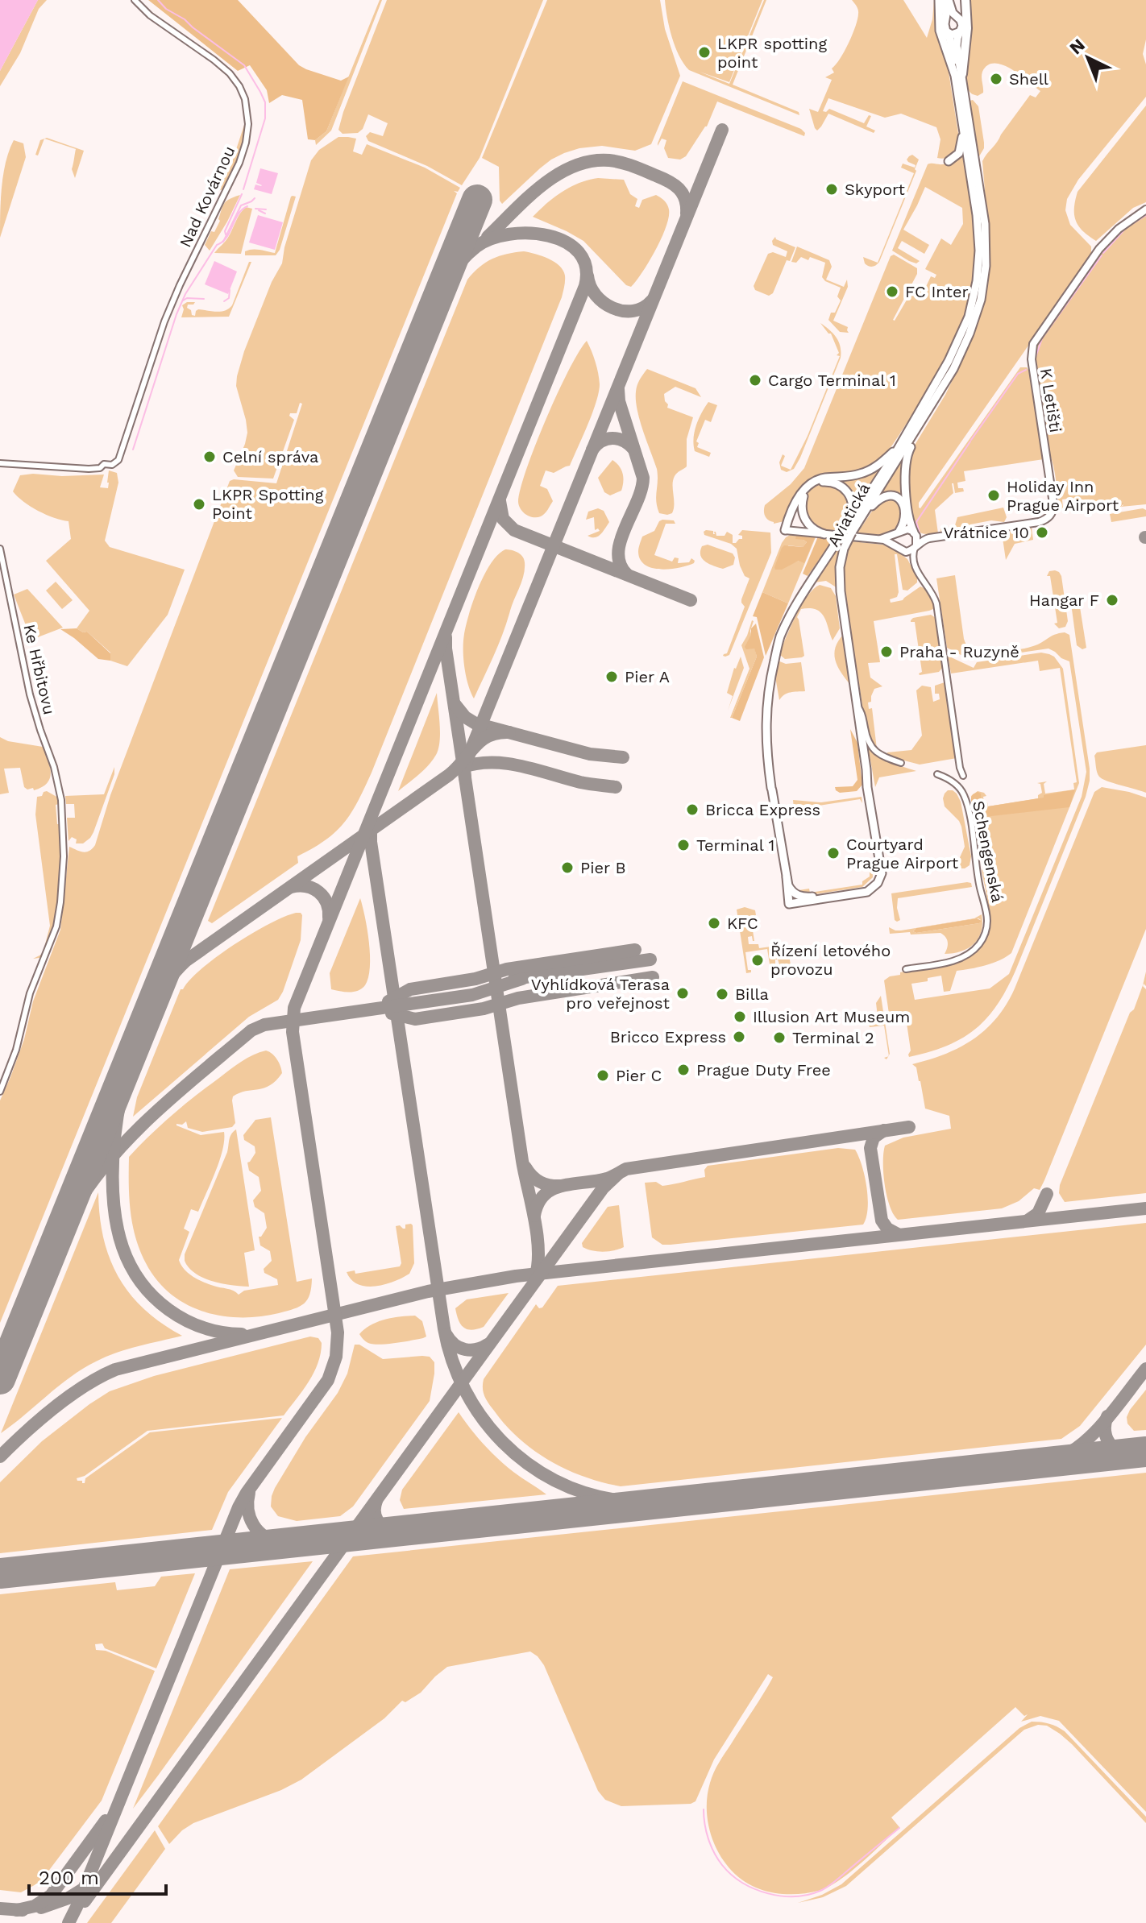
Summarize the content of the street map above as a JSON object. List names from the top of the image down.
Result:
{
  "streets": {
    "main road": ["Aviatická"],
    "street": [
      "Nad Kovárnou",
      "K Letišti",
      "Ke Hřbitovu",
      "Schengenská"
    ]
  },
  "places": [
    "LKPR spotting point",
    "Shell",
    "Skyport",
    "FC Inter",
    "Cargo Terminal 1",
    "Celní správa",
    "Holiday Inn Prague Airport",
    "LKPR Spotting Point",
    "Vrátnice 10",
    "Hangar F",
    "Praha - Ruzyně",
    "Pier A",
    "Bricca Express",
    "Terminal 1",
    "Courtyard Prague Airport",
    "Pier B",
    "KFC",
    "Řízení letového provozu",
    "Vyhlídková Terasa pro veřejnost",
    "Billa",
    "Illusion Art Museum",
    "Bricco Express",
    "Terminal 2",
    "Prague Duty Free",
    "Pier C"
  ],
  "scale_bar": "200 m",
  "north": "top left"
}
